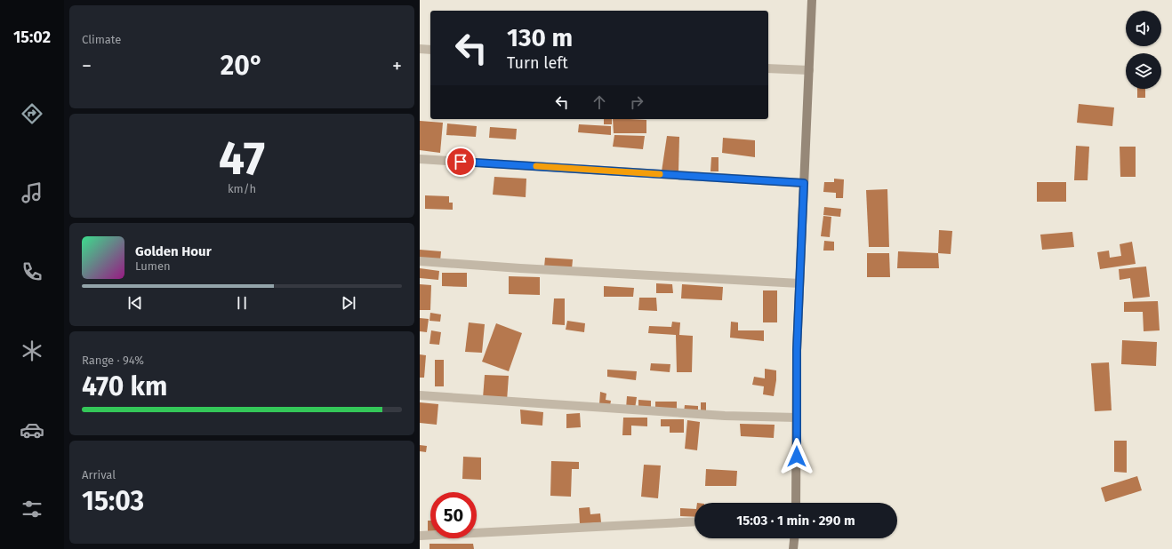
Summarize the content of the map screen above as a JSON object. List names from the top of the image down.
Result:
{
  "page": {
    "tabs": "15:02",
    "tile": [
      "Climate",
      ["47", "km/h"],
      ["Range · 94%", "470 km"],
      ["Arrival", "15:03"]
    ],
    "turn": ["130 m", "Turn left"],
    "heat": ["−", "20°", "+"],
    "song": ["Golden Hour", "Lumen"],
    "limit": "50",
    "trip": "15:03 · 1 min · 290 m"
  }
}
